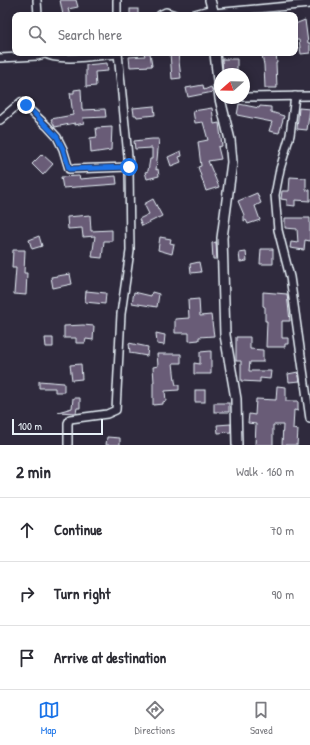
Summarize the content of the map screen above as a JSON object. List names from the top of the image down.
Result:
{
  "scale_bar": "100 m",
  "north": "left",
  "page": {
    "search": "Search here",
    "scale": "100 m",
    "heading": ["2 min", "Walk · 160 m"],
    "list": [
      ["Continue", "70 m"],
      ["Turn right", "90 m"],
      "Arrive at destination"
    ],
    "nav": ["Map", "Directions", "Saved"]
  }
}
